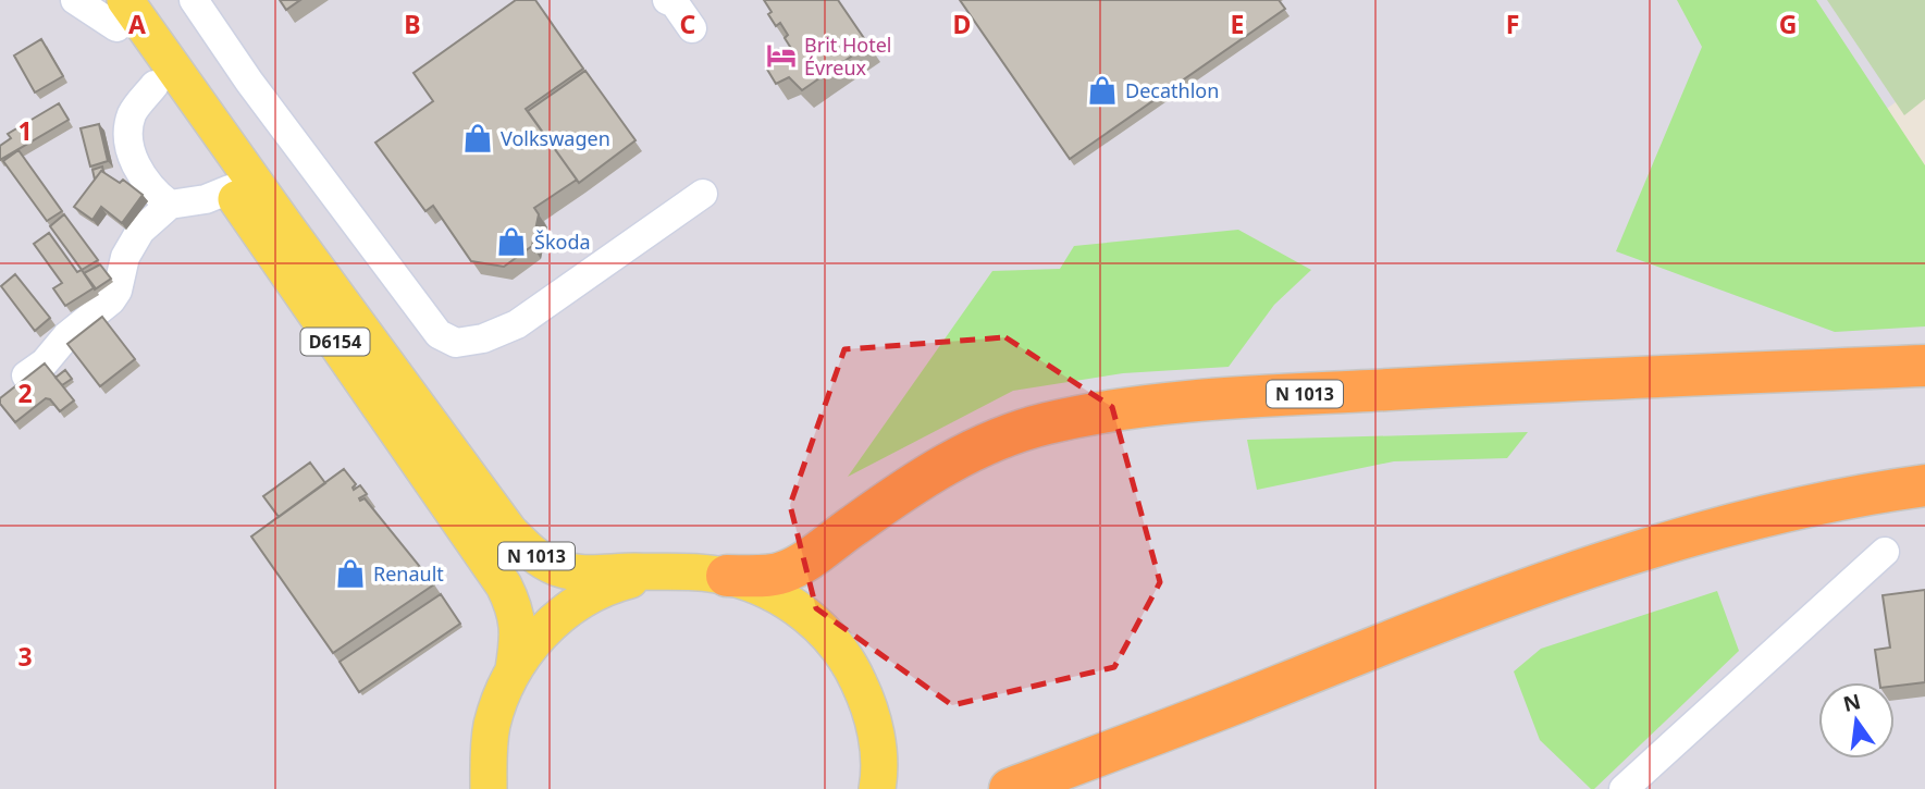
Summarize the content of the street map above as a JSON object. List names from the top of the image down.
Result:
{
  "streets": {
    "highway": ["N 1013"],
    "main road": ["D6154"]
  },
  "crossings": [
    ["D6154", "N 1013"]
  ],
  "places": {
    "hotel": ["Brit Hotel Évreux"],
    "shop": [
      "Decathlon",
      "Volkswagen",
      "Škoda",
      "Renault"
    ]
  },
  "north": "top",
  "grid": {
    "columns": [
      "A",
      "B",
      "C",
      "D",
      "E",
      "F",
      "G"
    ],
    "rows": ["1", "2", "3"]
  }
}
